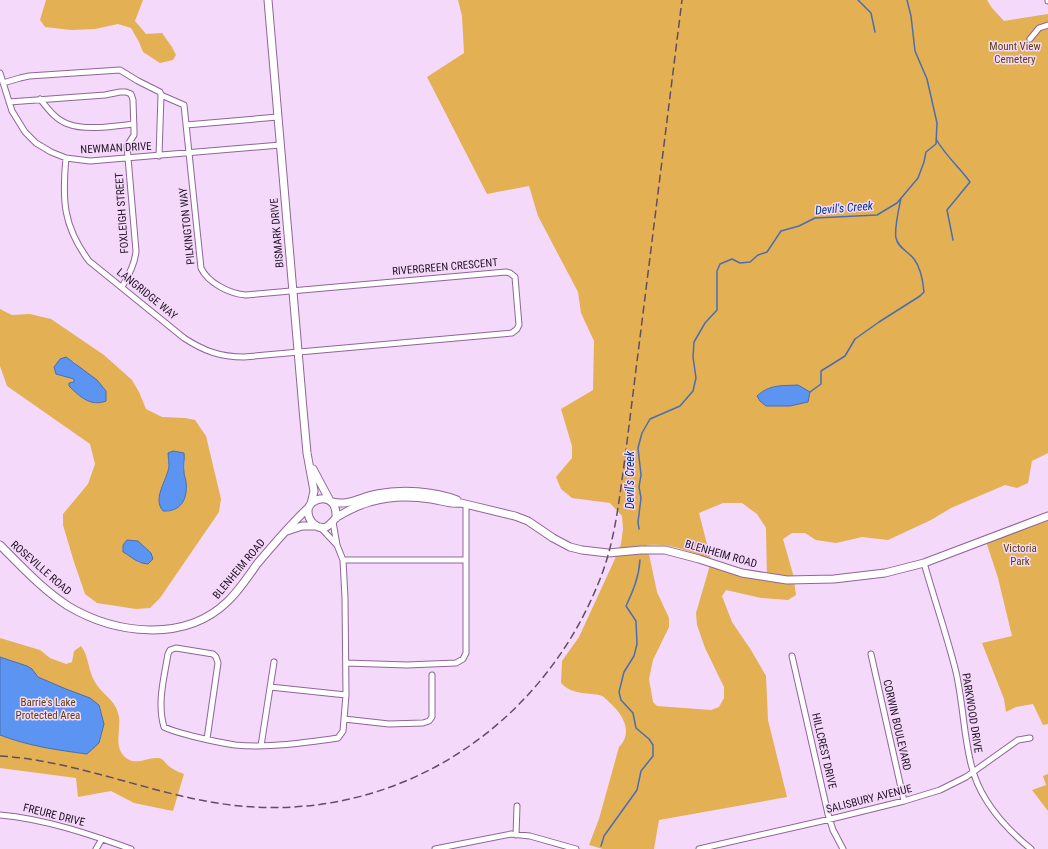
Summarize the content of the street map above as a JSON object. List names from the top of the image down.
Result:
{
  "streets": {
    "main road": ["BISMARK DRIVE", "BLENHEIM ROAD", "ROSEVILLE ROAD"],
    "street": [
      "NEWMAN DRIVE",
      "FOXLEIGH STREET",
      "PILKINGTON WAY",
      "RIVERGREEN CRESCENT",
      "LANGRIDGE WAY",
      "PARKWOOD DRIVE",
      "CORWIN BOULEVARD",
      "HILLCREST DRIVE",
      "SALISBURY AVENUE",
      "FREURE DRIVE"
    ]
  },
  "crossings": [
    ["NEWMAN DRIVE", "FOXLEIGH STREET"],
    ["NEWMAN DRIVE", "PILKINGTON WAY"],
    ["NEWMAN DRIVE", "BISMARK DRIVE"],
    ["NEWMAN DRIVE", "LANGRIDGE WAY"],
    ["FOXLEIGH STREET", "LANGRIDGE WAY"],
    ["PILKINGTON WAY", "BISMARK DRIVE"],
    ["PILKINGTON WAY", "RIVERGREEN CRESCENT"],
    ["BISMARK DRIVE", "RIVERGREEN CRESCENT"],
    ["BISMARK DRIVE", "LANGRIDGE WAY"],
    ["BISMARK DRIVE", "BLENHEIM ROAD"],
    ["RIVERGREEN CRESCENT", "LANGRIDGE WAY"],
    ["BLENHEIM ROAD", "ROSEVILLE ROAD"],
    ["BLENHEIM ROAD", "PARKWOOD DRIVE"],
    ["PARKWOOD DRIVE", "SALISBURY AVENUE"],
    ["CORWIN BOULEVARD", "SALISBURY AVENUE"],
    ["HILLCREST DRIVE", "SALISBURY AVENUE"]
  ],
  "water": ["Devil's Creek"],
  "parks": ["Mount View Cemetery", "Victoria Park", "Barrie's Lake Protected Area"]
}
